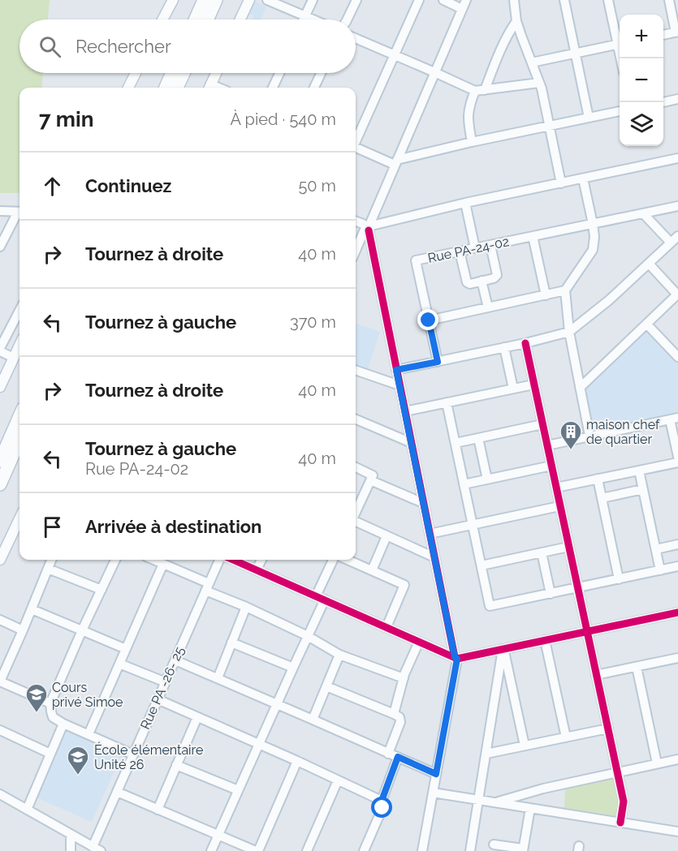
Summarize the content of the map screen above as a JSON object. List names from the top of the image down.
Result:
{
  "streets": {
    "street": ["Rue PA-24-02", "Rue PA -26- 25"]
  },
  "places": {
    "building": ["maison chef de quartier"],
    "school or university": ["Cours privé Simoe", "École élémentaire Unité 26"]
  },
  "page": {
    "map_buttons": ["+", "−"],
    "search": "Rechercher",
    "heading": ["7 min", "À pied · 540 m"],
    "list": [
      ["Continuez", "50 m"],
      ["Tournez à droite", "40 m"],
      ["Tournez à gauche", "370 m"],
      ["Tournez à droite", "40 m"],
      ["Tournez à gauche", "Rue PA-24-02", "40 m"],
      "Arrivée à destination"
    ]
  }
}
